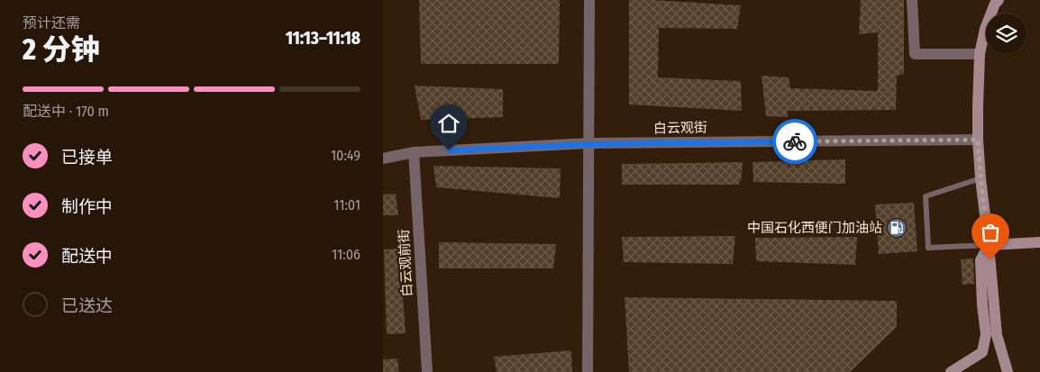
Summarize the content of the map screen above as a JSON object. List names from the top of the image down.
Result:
{
  "streets": {
    "street": ["白云观街", "白云观前街"]
  },
  "crossings": [
    ["白云观街", "白云观前街"]
  ],
  "places": {
    "fuel station": ["中国石化西便门加油站"]
  },
  "page": {
    "heading": ["2 分钟", "预计还需", "11:13–11:18"],
    "bar": "配送中 · 170 m",
    "list": [
      ["已接单", "10:49"],
      ["制作中", "11:01"],
      ["配送中", "11:06"],
      "已送达"
    ]
  }
}
